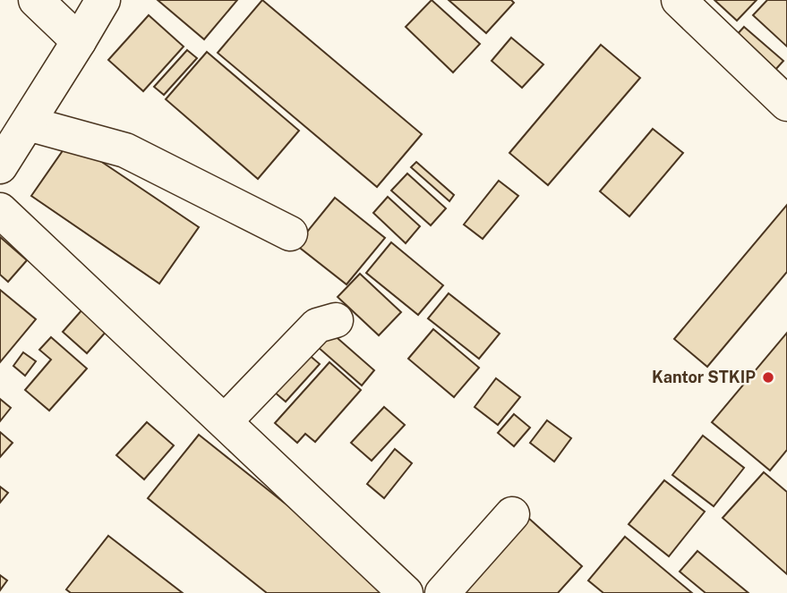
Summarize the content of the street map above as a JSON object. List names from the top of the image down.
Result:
{
  "places": ["Kantor STKIP"]
}
